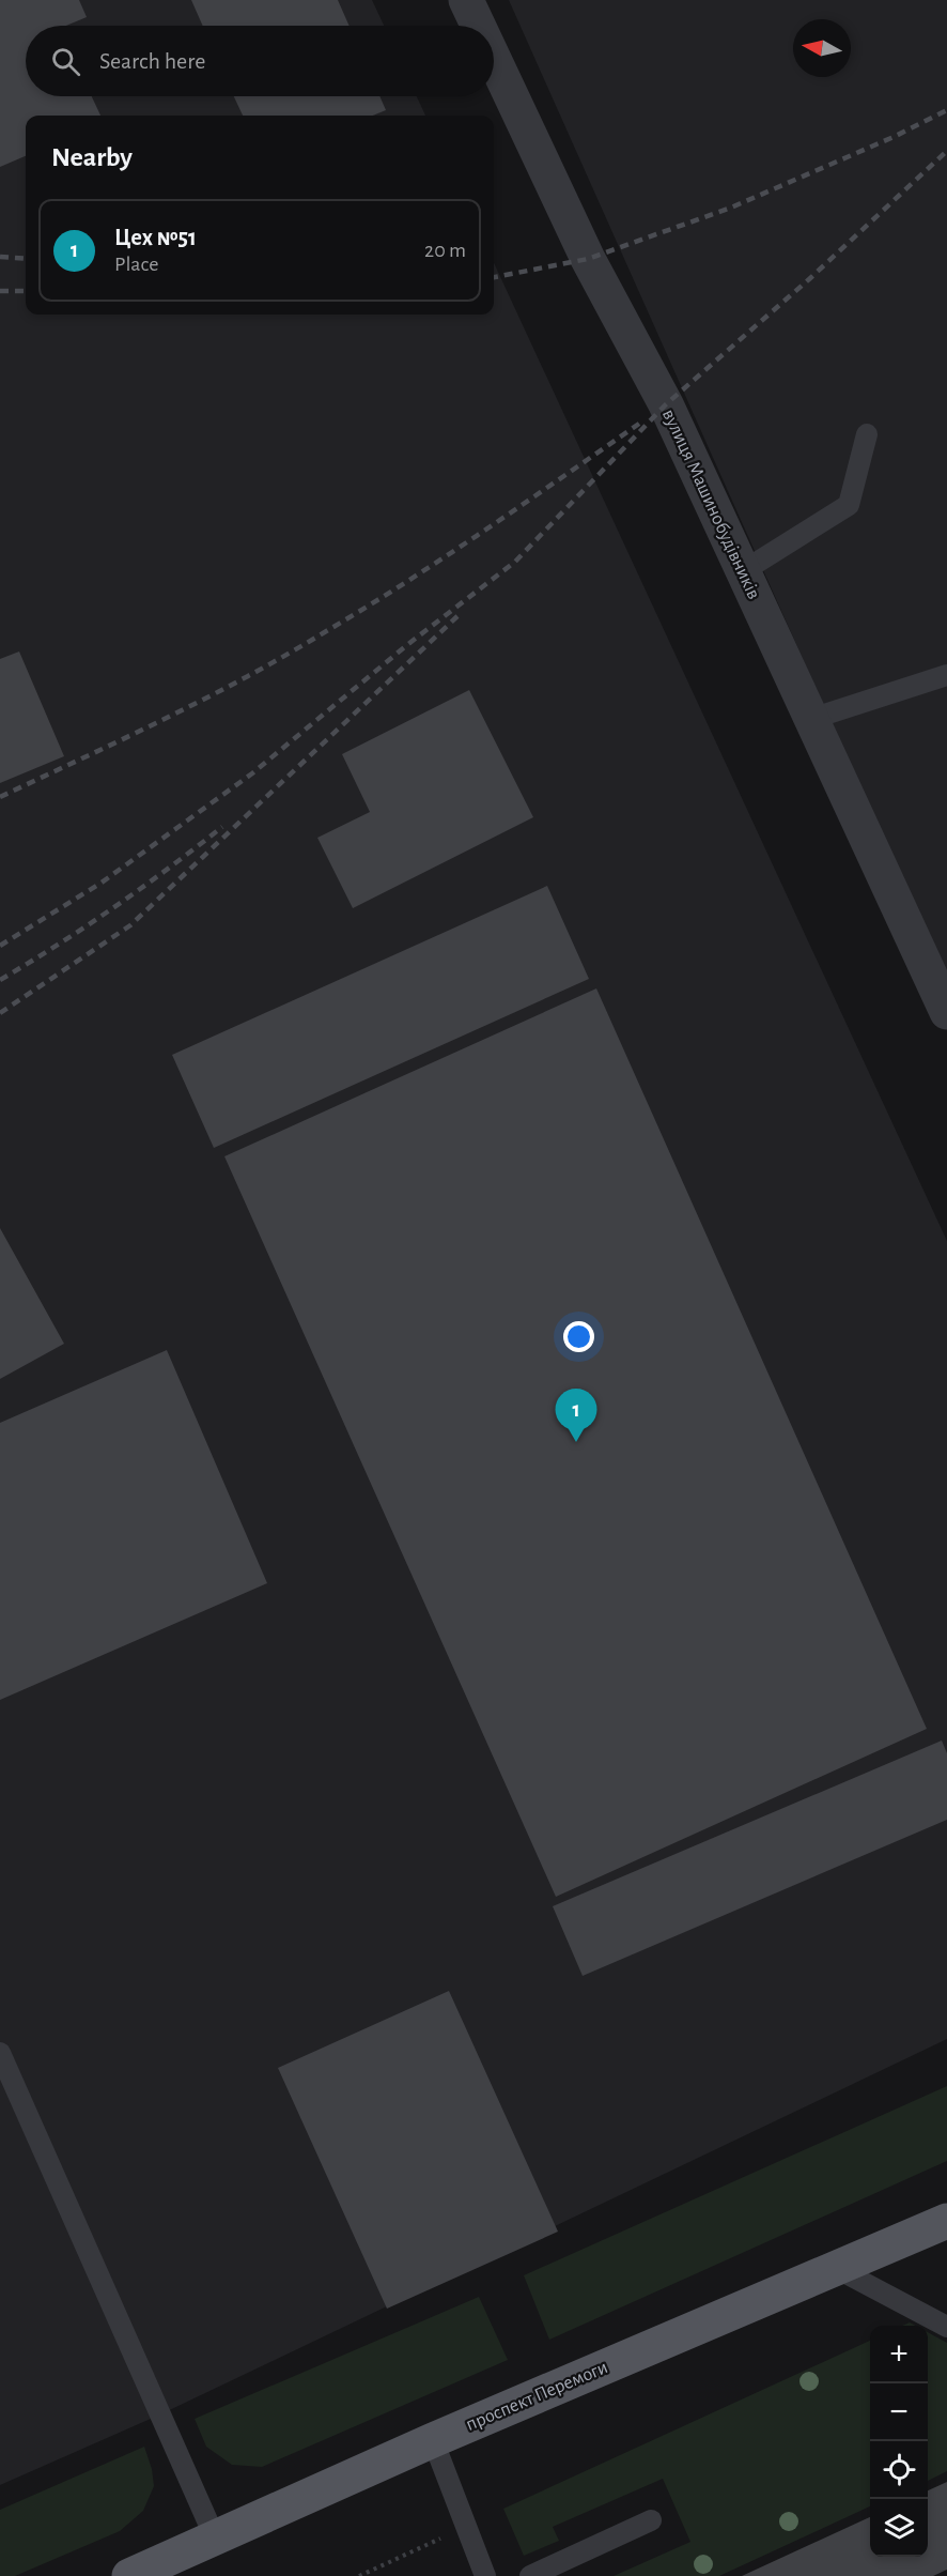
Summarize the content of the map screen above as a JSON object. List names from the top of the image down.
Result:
{
  "streets": {
    "main road": ["проспект Перемоги"],
    "street": ["вулиця Машинобудівників"]
  },
  "north": "left",
  "page": {
    "search": "Search here",
    "heading": "Nearby",
    "list": [
      {
        "mark": "1",
        "name": "Цех №51",
        "note": "Place",
        "value": "20 m"
      }
    ],
    "pins": "1",
    "map_buttons": ["+", "−"]
  }
}
